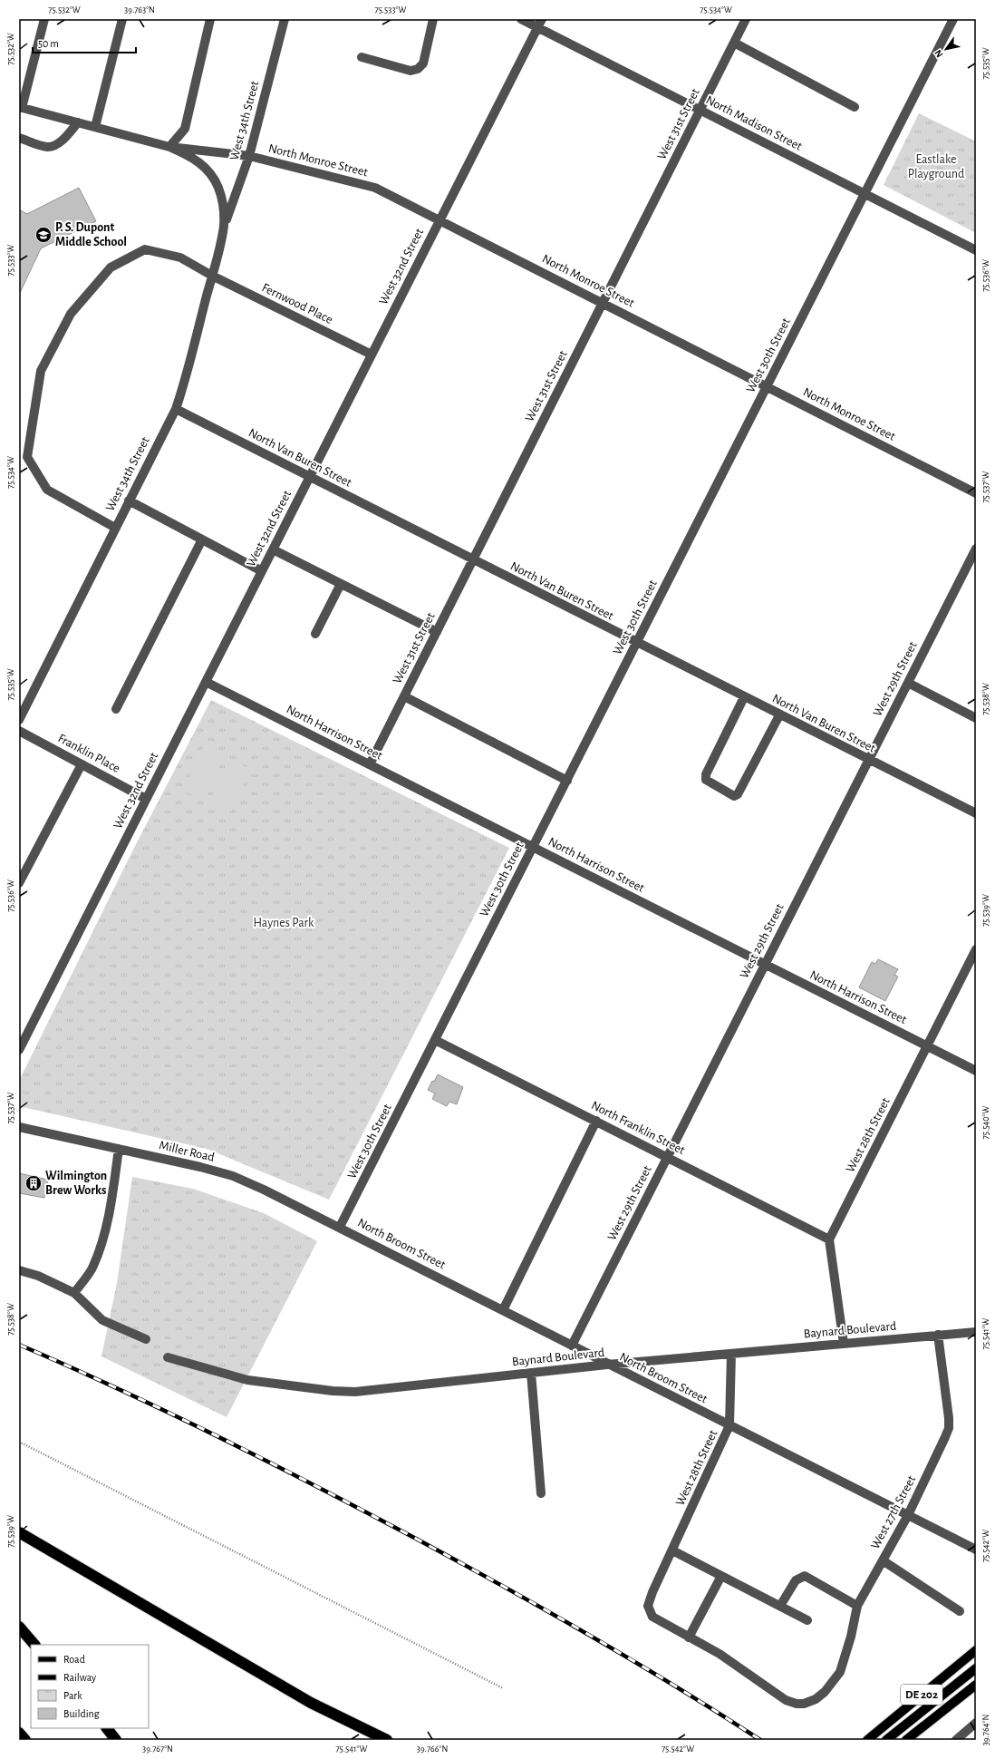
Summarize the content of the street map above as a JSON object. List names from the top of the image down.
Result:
{
  "streets": {
    "main road": ["DE 202"],
    "street": [
      "West 34th Street",
      "North Madison Street",
      "West 31st Street",
      "North Monroe Street",
      "West 32nd Street",
      "Fernwood Place",
      "West 30th Street",
      "North Van Buren Street",
      "West 29th Street",
      "North Harrison Street",
      "Franklin Place",
      "North Franklin Street",
      "West 28th Street",
      "Miller Road",
      "North Broom Street",
      "Baynard Boulevard",
      "West 27th Street"
    ]
  },
  "crossings": [
    ["West 34th Street", "North Monroe Street"],
    ["West 34th Street", "Fernwood Place"],
    ["West 34th Street", "North Van Buren Street"],
    ["North Madison Street", "West 31st Street"],
    ["North Madison Street", "West 32nd Street"],
    ["North Madison Street", "West 30th Street"],
    ["West 31st Street", "North Monroe Street"],
    ["West 31st Street", "North Van Buren Street"],
    ["West 31st Street", "North Harrison Street"],
    ["North Monroe Street", "West 32nd Street"],
    ["North Monroe Street", "West 30th Street"],
    ["West 32nd Street", "Fernwood Place"],
    ["West 32nd Street", "North Van Buren Street"],
    ["West 32nd Street", "North Harrison Street"],
    ["West 32nd Street", "Franklin Place"],
    ["West 30th Street", "North Van Buren Street"],
    ["West 30th Street", "North Harrison Street"],
    ["West 30th Street", "North Franklin Street"],
    ["West 30th Street", "Miller Road"],
    ["West 30th Street", "North Broom Street"],
    ["North Van Buren Street", "West 29th Street"],
    ["West 29th Street", "North Harrison Street"],
    ["West 29th Street", "North Franklin Street"],
    ["West 29th Street", "North Broom Street"],
    ["North Harrison Street", "West 28th Street"],
    ["North Franklin Street", "West 28th Street"],
    ["West 28th Street", "North Broom Street"],
    ["West 28th Street", "Baynard Boulevard"],
    ["West 28th Street", "West 27th Street"],
    ["Miller Road", "North Broom Street"],
    ["North Broom Street", "Baynard Boulevard"],
    ["North Broom Street", "West 27th Street"],
    ["Baynard Boulevard", "West 27th Street"]
  ],
  "parks": ["Eastlake Playground", "Haynes Park"],
  "places": {
    "school or university": ["P. S. Dupont Middle School"],
    "building": ["Wilmington Brew Works"]
  },
  "legend": [
    "Road",
    "Railway",
    "Park",
    "Building"
  ],
  "scale_bar": "50 m",
  "north": "bottom left",
  "coordinates": [
    "75.532°W",
    "39.763°N",
    "75.533°W",
    "75.534°W",
    "75.535°W",
    "75.536°W",
    "75.537°W",
    "75.538°W",
    "75.539°W",
    "75.540°W",
    "75.541°W",
    "75.542°W",
    "39.764°N",
    "39.767°N",
    "39.766°N"
  ]
}
